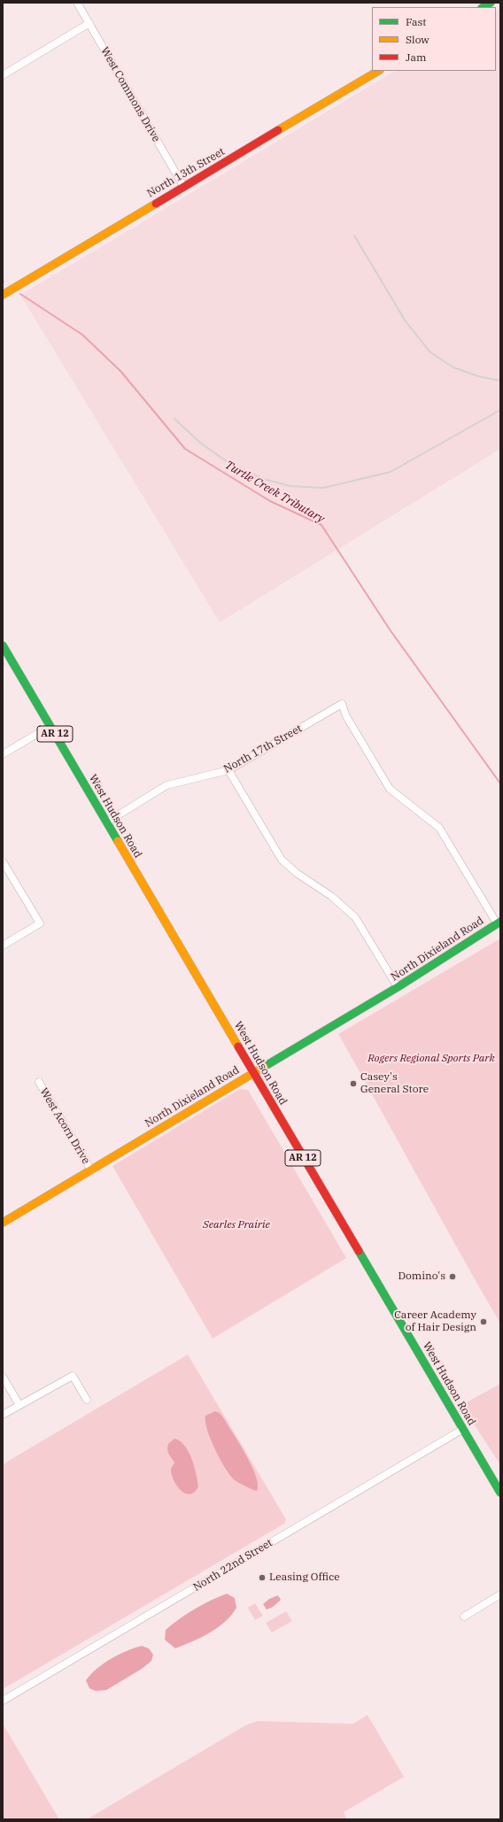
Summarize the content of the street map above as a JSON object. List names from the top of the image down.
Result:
{
  "streets": {
    "main road": [
      "North 13th Street",
      "AR 12",
      "West Hudson Road",
      "North Dixieland Road"
    ],
    "street": [
      "West Commons Drive",
      "North 17th Street",
      "West Acorn Drive",
      "North 22nd Street"
    ]
  },
  "crossings": [
    ["West Commons Drive", "North 13th Street"],
    ["North 17th Street", "West Hudson Road"],
    ["North 17th Street", "North Dixieland Road"],
    ["West Hudson Road", "North Dixieland Road"],
    ["West Hudson Road", "North 22nd Street"],
    ["North Dixieland Road", "West Acorn Drive"]
  ],
  "water": ["Turtle Creek Tributary"],
  "parks": ["Rogers Regional Sports Park", "Searles Prairie"],
  "places": [
    "Casey's General Store",
    "Domino's",
    "Career Academy of Hair Design",
    "Leasing Office"
  ],
  "legend": ["Fast", "Slow", "Jam"]
}
